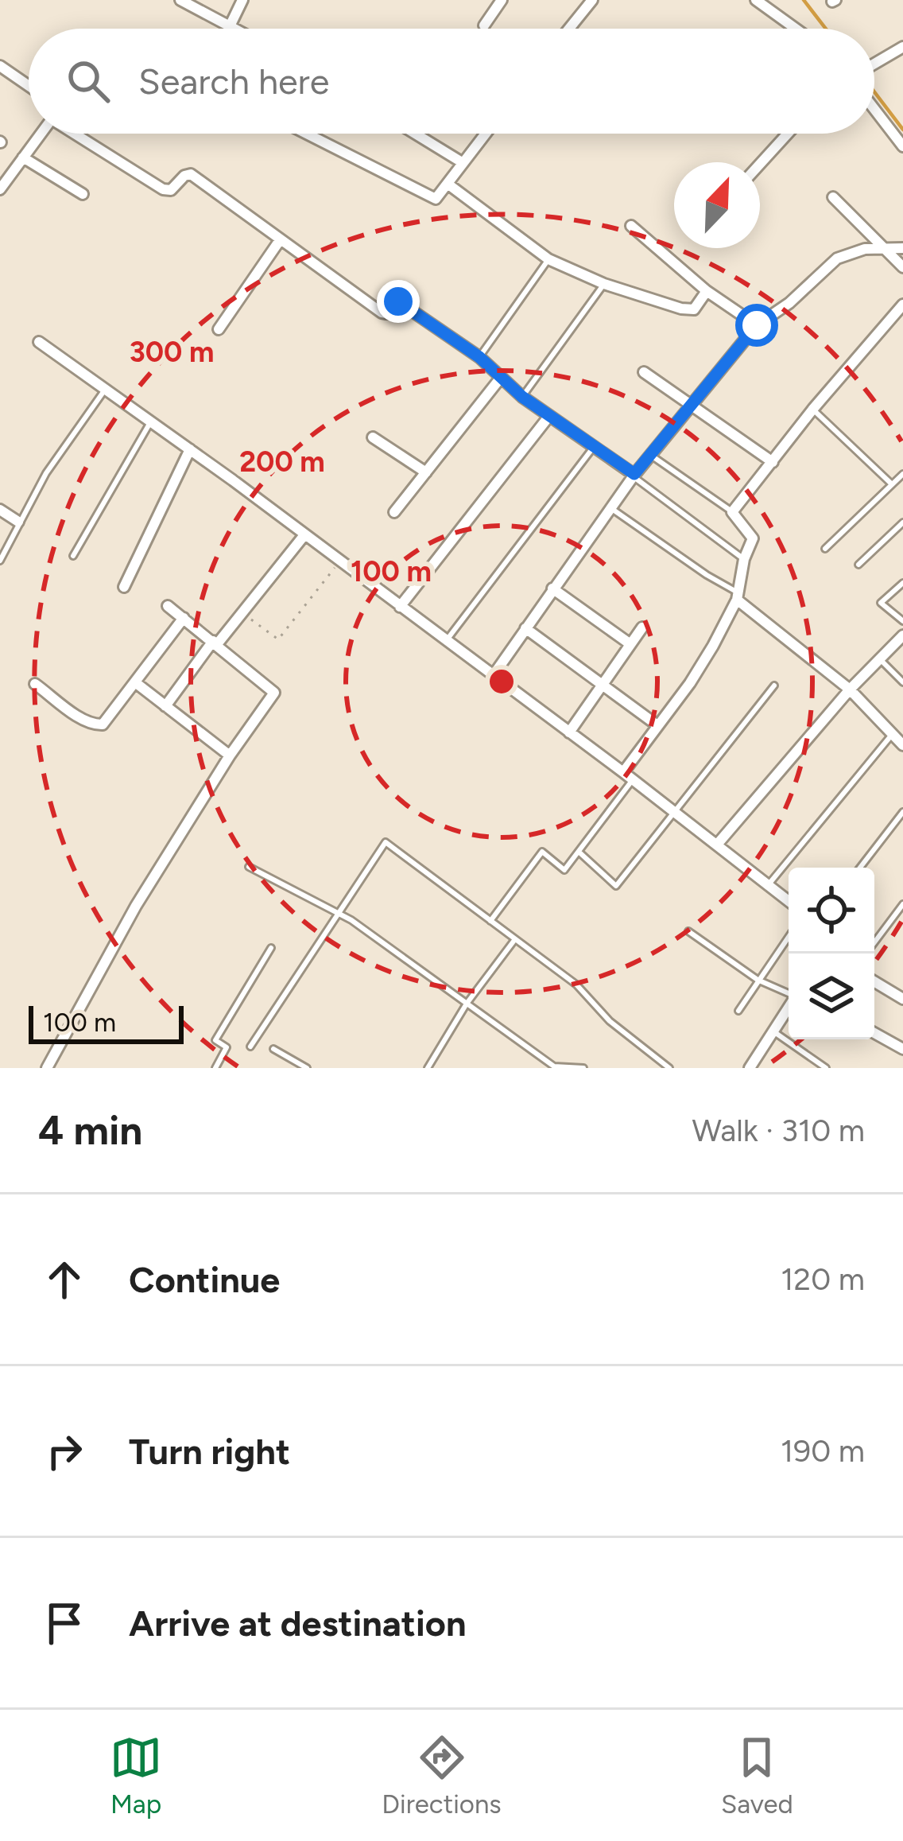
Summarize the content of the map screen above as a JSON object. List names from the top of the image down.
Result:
{
  "scale_bar": "100 m",
  "north": "top right",
  "page": {
    "search": "Search here",
    "scale": "100 m",
    "heading": ["4 min", "Walk · 310 m"],
    "list": [
      ["Continue", "120 m"],
      ["Turn right", "190 m"],
      "Arrive at destination"
    ],
    "nav": ["Map", "Directions", "Saved"]
  },
  "rings": ["300 m", "200 m", "100 m"]
}
